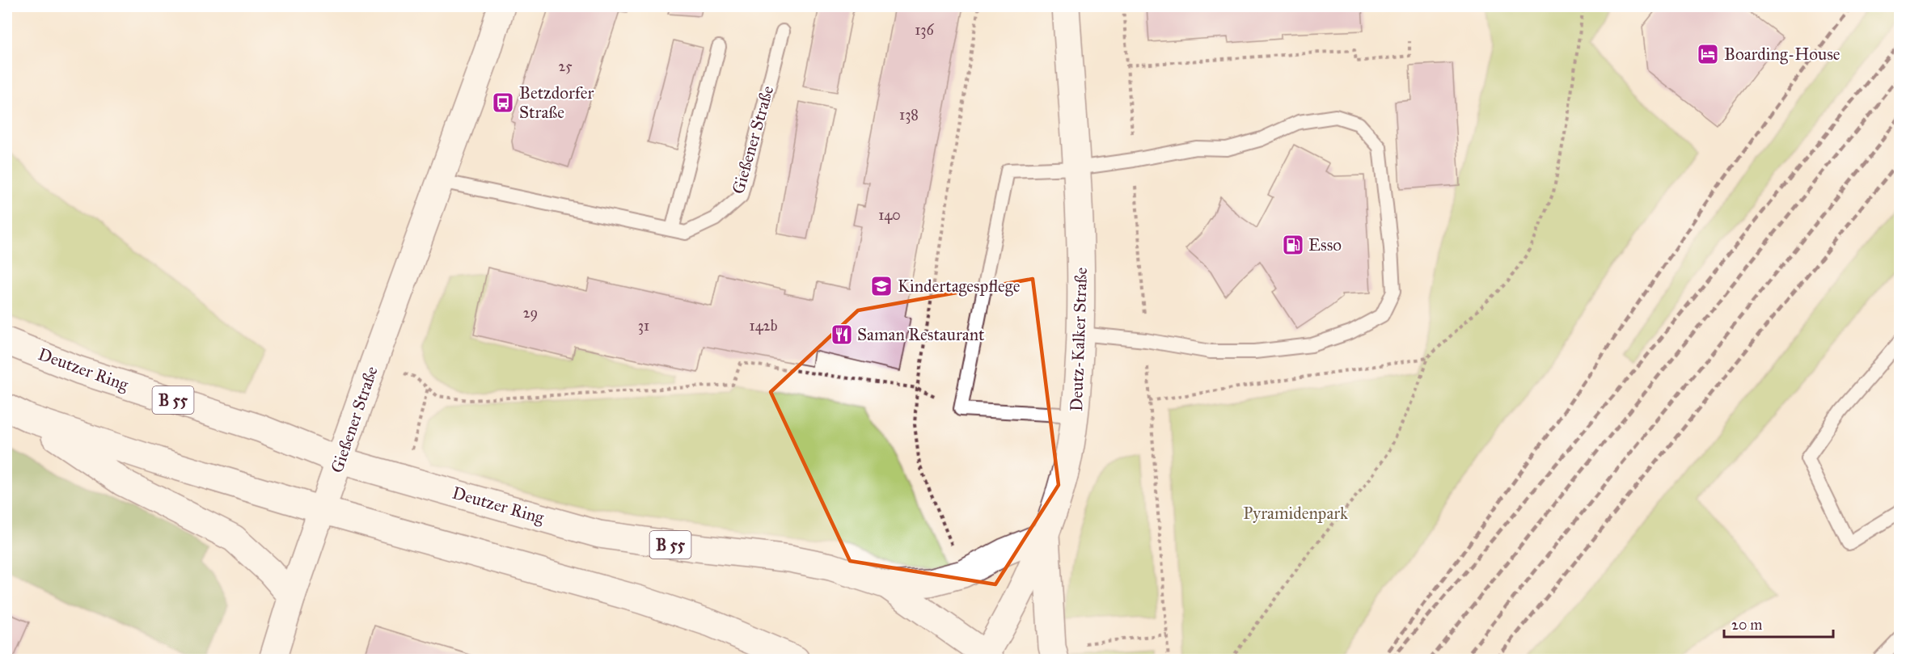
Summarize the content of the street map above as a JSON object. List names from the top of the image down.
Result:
{
  "streets": {
    "main road": [
      "Gießener Straße",
      "Deutz-Kalker Straße",
      "Deutzer Ring",
      "B 55"
    ]
  },
  "crossings": [
    ["Gießener Straße", "Deutzer Ring"],
    ["Deutz-Kalker Straße", "Deutzer Ring"]
  ],
  "parks": ["Pyramidenpark"],
  "places": {
    "hotel": ["Boarding-House"],
    "bus stop": ["Betzdorfer Straße"],
    "fuel station": ["Esso"],
    "school or university": ["Kindertagespflege"],
    "restaurant": ["Saman Restaurant"]
  },
  "house_numbers": [
    "136",
    "25",
    "138",
    "140",
    "29",
    "31",
    "142b"
  ],
  "scale_bar": "20 m"
}
